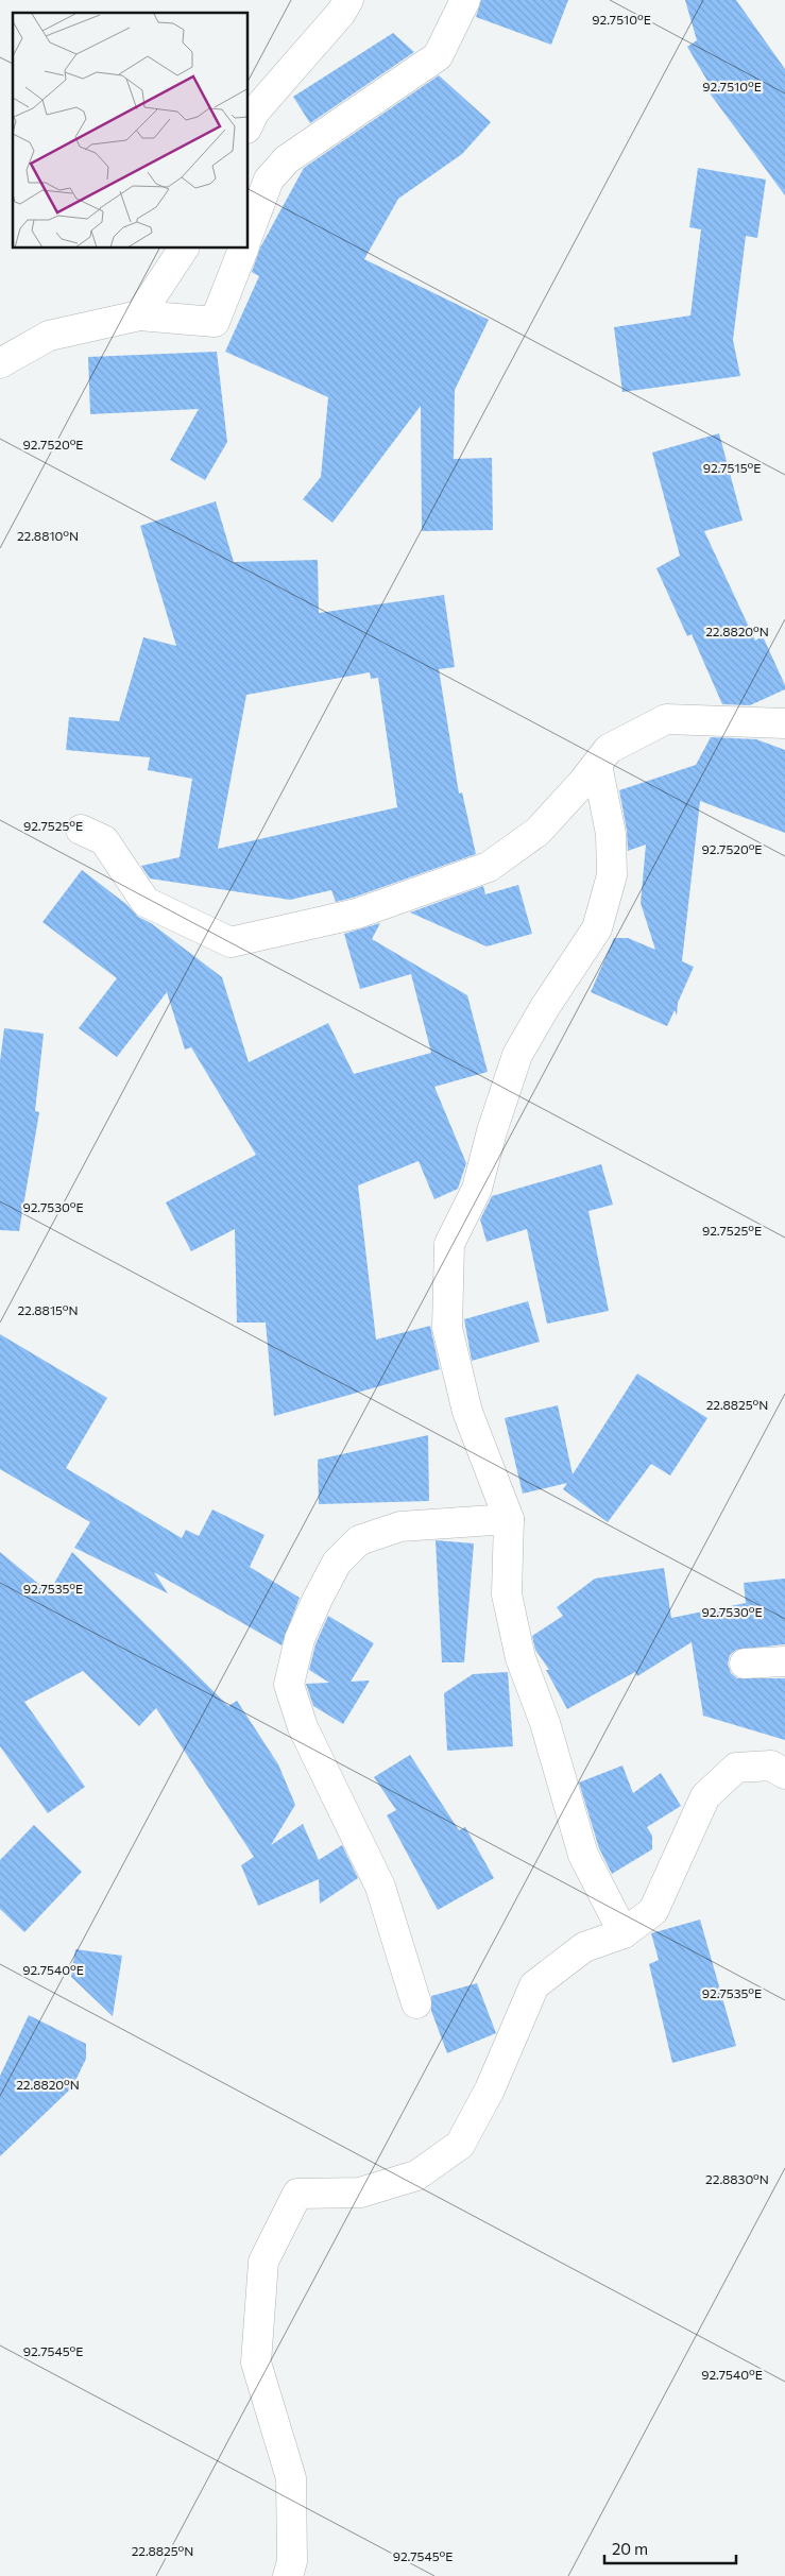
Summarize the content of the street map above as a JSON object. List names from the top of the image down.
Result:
{
  "scale_bar": "20 m",
  "coordinates": [
    "92.7510°E",
    "92.7520°E",
    "92.7515°E",
    "22.8810°N",
    "22.8820°N",
    "92.7525°E",
    "92.7530°E",
    "22.8815°N",
    "22.8825°N",
    "92.7535°E",
    "92.7540°E",
    "22.8830°N",
    "92.7545°E"
  ]
}
